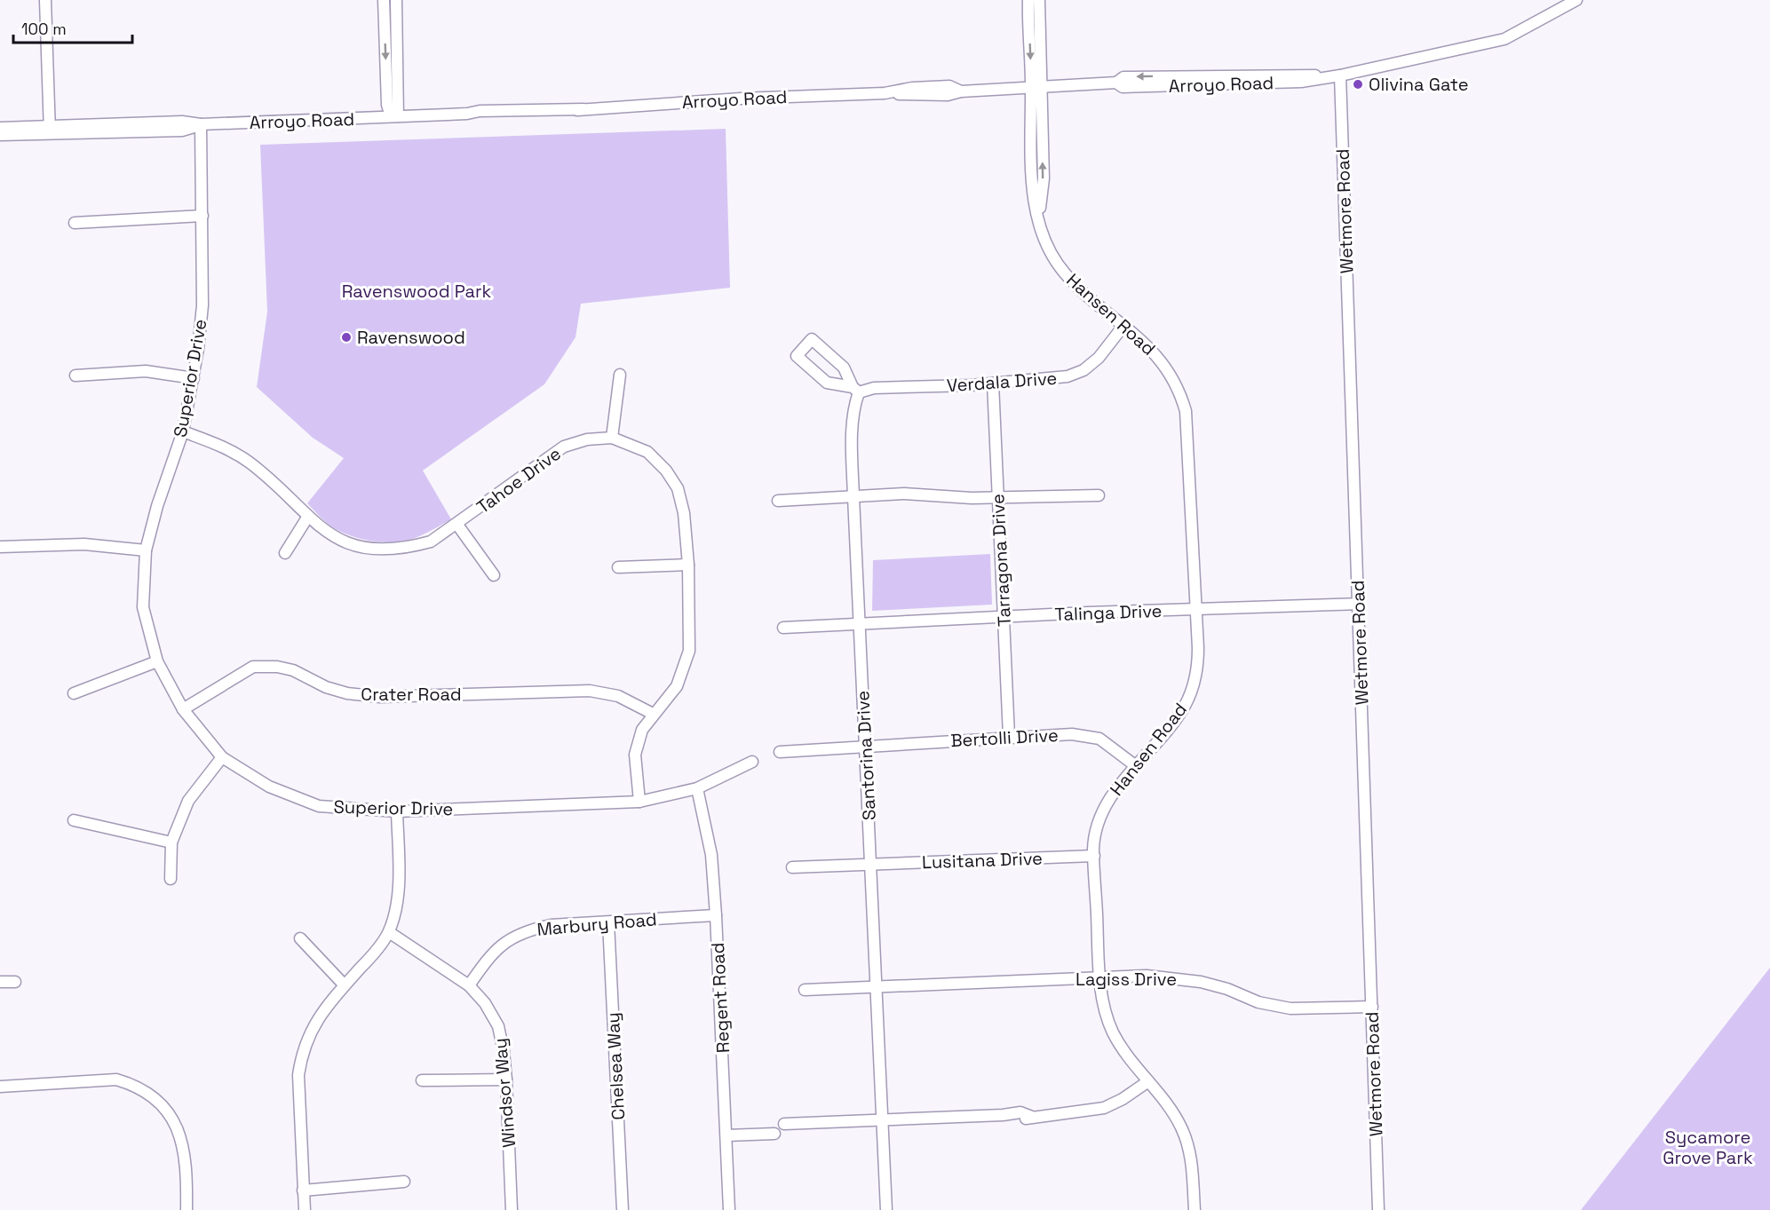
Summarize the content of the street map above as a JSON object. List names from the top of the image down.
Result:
{
  "streets": {
    "street": [
      "Arroyo Road",
      "Wetmore Road",
      "Hansen Road",
      "Superior Drive",
      "Verdala Drive",
      "Tahoe Drive",
      "Tarragona Drive",
      "Talinga Drive",
      "Crater Road",
      "Bertolli Drive",
      "Santorina Drive",
      "Lusitana Drive",
      "Marbury Road",
      "Lagiss Drive",
      "Regent Road",
      "Chelsea Way",
      "Windsor Way"
    ]
  },
  "crossings": [
    ["Arroyo Road", "Wetmore Road"],
    ["Arroyo Road", "Hansen Road"],
    ["Arroyo Road", "Superior Drive"],
    ["Wetmore Road", "Talinga Drive"],
    ["Wetmore Road", "Lagiss Drive"],
    ["Hansen Road", "Verdala Drive"],
    ["Hansen Road", "Talinga Drive"],
    ["Hansen Road", "Bertolli Drive"],
    ["Hansen Road", "Lusitana Drive"],
    ["Hansen Road", "Lagiss Drive"],
    ["Superior Drive", "Tahoe Drive"],
    ["Superior Drive", "Crater Road"],
    ["Superior Drive", "Regent Road"],
    ["Verdala Drive", "Tarragona Drive"],
    ["Verdala Drive", "Santorina Drive"],
    ["Tahoe Drive", "Crater Road"],
    ["Tarragona Drive", "Talinga Drive"],
    ["Tarragona Drive", "Bertolli Drive"],
    ["Talinga Drive", "Santorina Drive"],
    ["Bertolli Drive", "Santorina Drive"],
    ["Santorina Drive", "Lusitana Drive"],
    ["Santorina Drive", "Lagiss Drive"],
    ["Marbury Road", "Regent Road"],
    ["Marbury Road", "Chelsea Way"],
    ["Marbury Road", "Windsor Way"]
  ],
  "parks": ["Ravenswood Park", "Sycamore Grove Park"],
  "places": ["Olivina Gate", "Ravenswood"],
  "scale_bar": "100 m"
}
